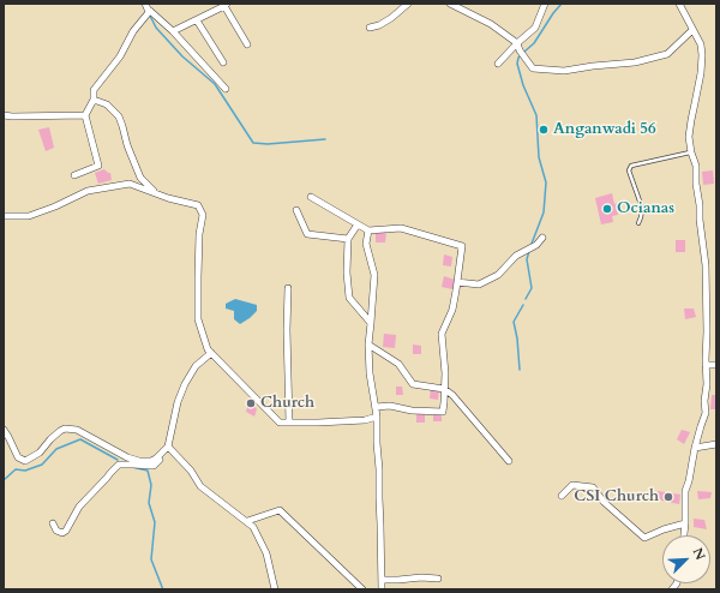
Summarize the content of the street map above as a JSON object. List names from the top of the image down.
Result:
{
  "places": [
    "Anganwadi 56",
    "Ocianas",
    "Church",
    "CSI Church"
  ],
  "north": "top right"
}
